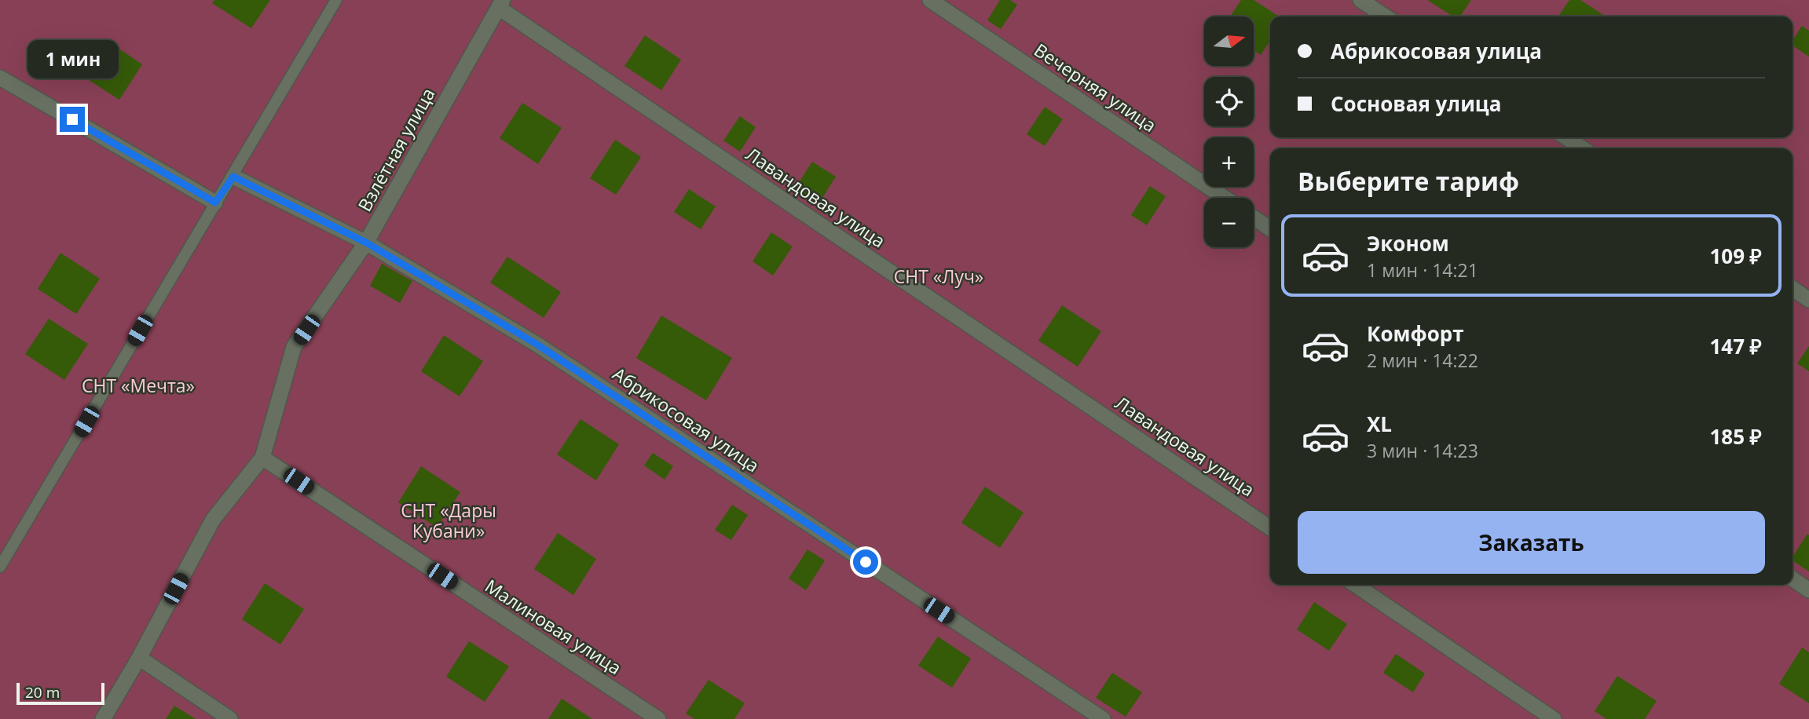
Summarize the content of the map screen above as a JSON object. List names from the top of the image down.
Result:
{
  "streets": {
    "street": [
      "Вечерняя улица",
      "Взлётная улица",
      "Лавандовая улица",
      "Абрикосовая улица",
      "Малиновая улица"
    ]
  },
  "crossings": [
    ["Взлётная улица", "Лавандовая улица"],
    ["Взлётная улица", "Абрикосовая улица"],
    ["Взлётная улица", "Малиновая улица"]
  ],
  "parks": ["СНТ «Луч»", "СНТ «Мечта»", "СНТ «Дары Кубани»"],
  "scale_bar": "20 m",
  "north": "right",
  "page": {
    "map_buttons": ["+", "−"],
    "banner": ["Абрикосовая улица", "Сосновая улица"],
    "bubble": "1 мин",
    "heading": "Выберите тариф",
    "list": [
      {
        "name": "Эконом",
        "note": "1 мин · 14:21",
        "value": "109 ₽"
      },
      {
        "name": "Комфорт",
        "note": "2 мин · 14:22",
        "value": "147 ₽"
      },
      {
        "name": "XL",
        "note": "3 мин · 14:23",
        "value": "185 ₽"
      }
    ],
    "buttons": "Заказать",
    "scale": "20 m"
  }
}
